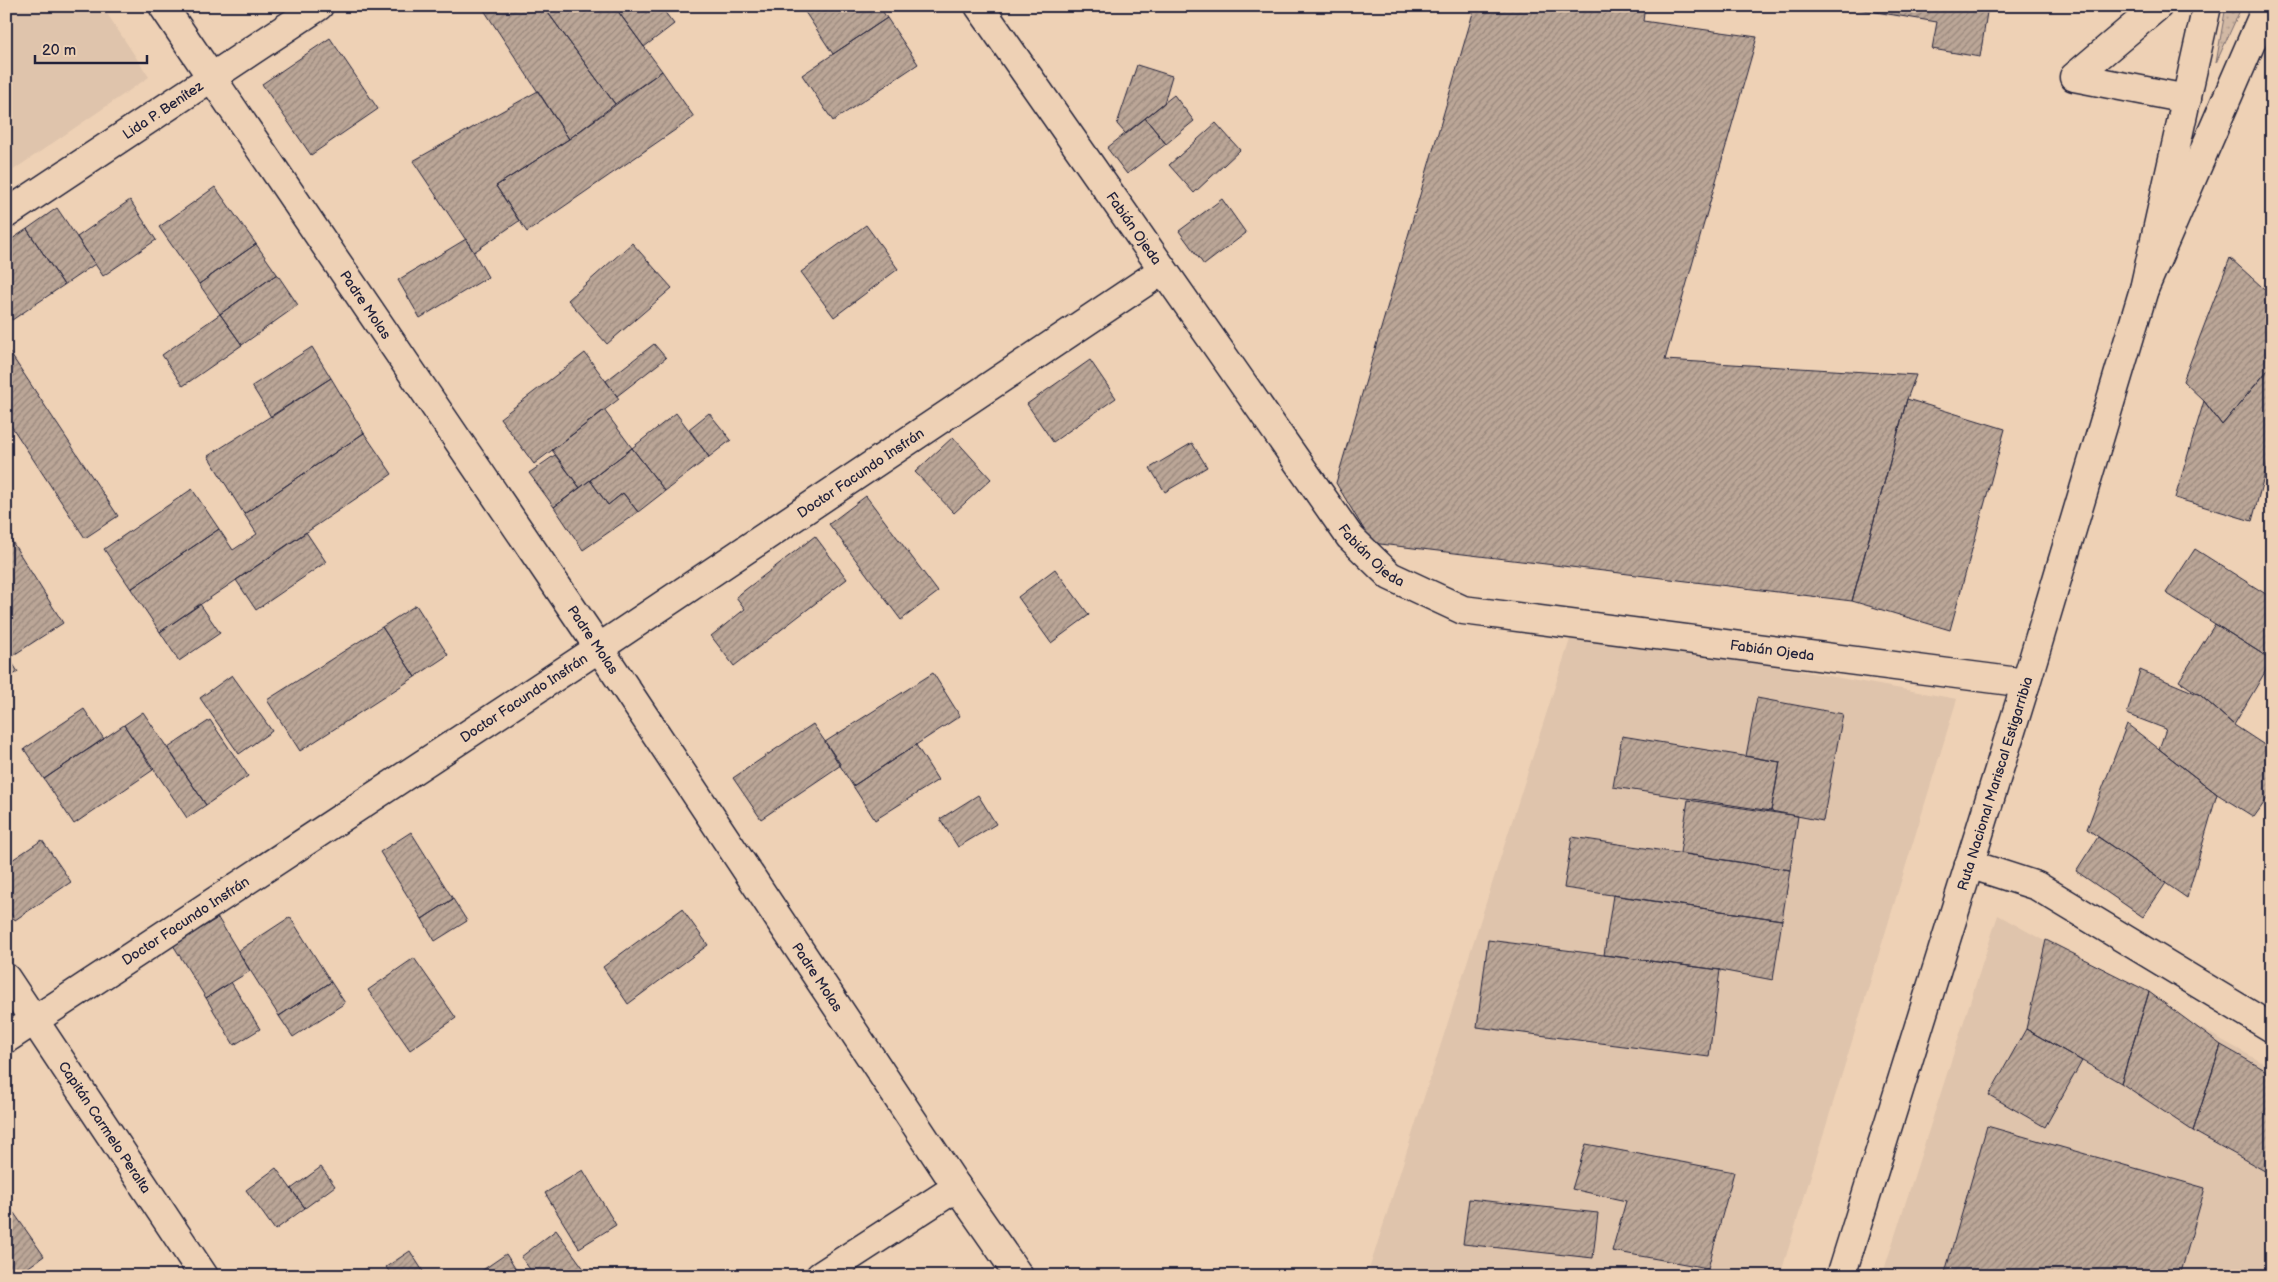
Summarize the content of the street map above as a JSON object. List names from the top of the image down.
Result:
{
  "streets": {
    "main road": [
      "Lida P. Benítez",
      "Fabián Ojeda",
      "Padre Molas",
      "Doctor Facundo Insfrán",
      "Ruta Nacional Mariscal Estigarribia",
      "Capitán Carmelo Peralta"
    ]
  },
  "crossings": [
    ["Lida P. Benítez", "Padre Molas"],
    ["Fabián Ojeda", "Doctor Facundo Insfrán"],
    ["Fabián Ojeda", "Ruta Nacional Mariscal Estigarribia"],
    ["Padre Molas", "Doctor Facundo Insfrán"],
    ["Doctor Facundo Insfrán", "Capitán Carmelo Peralta"]
  ],
  "scale_bar": "20 m"
}
